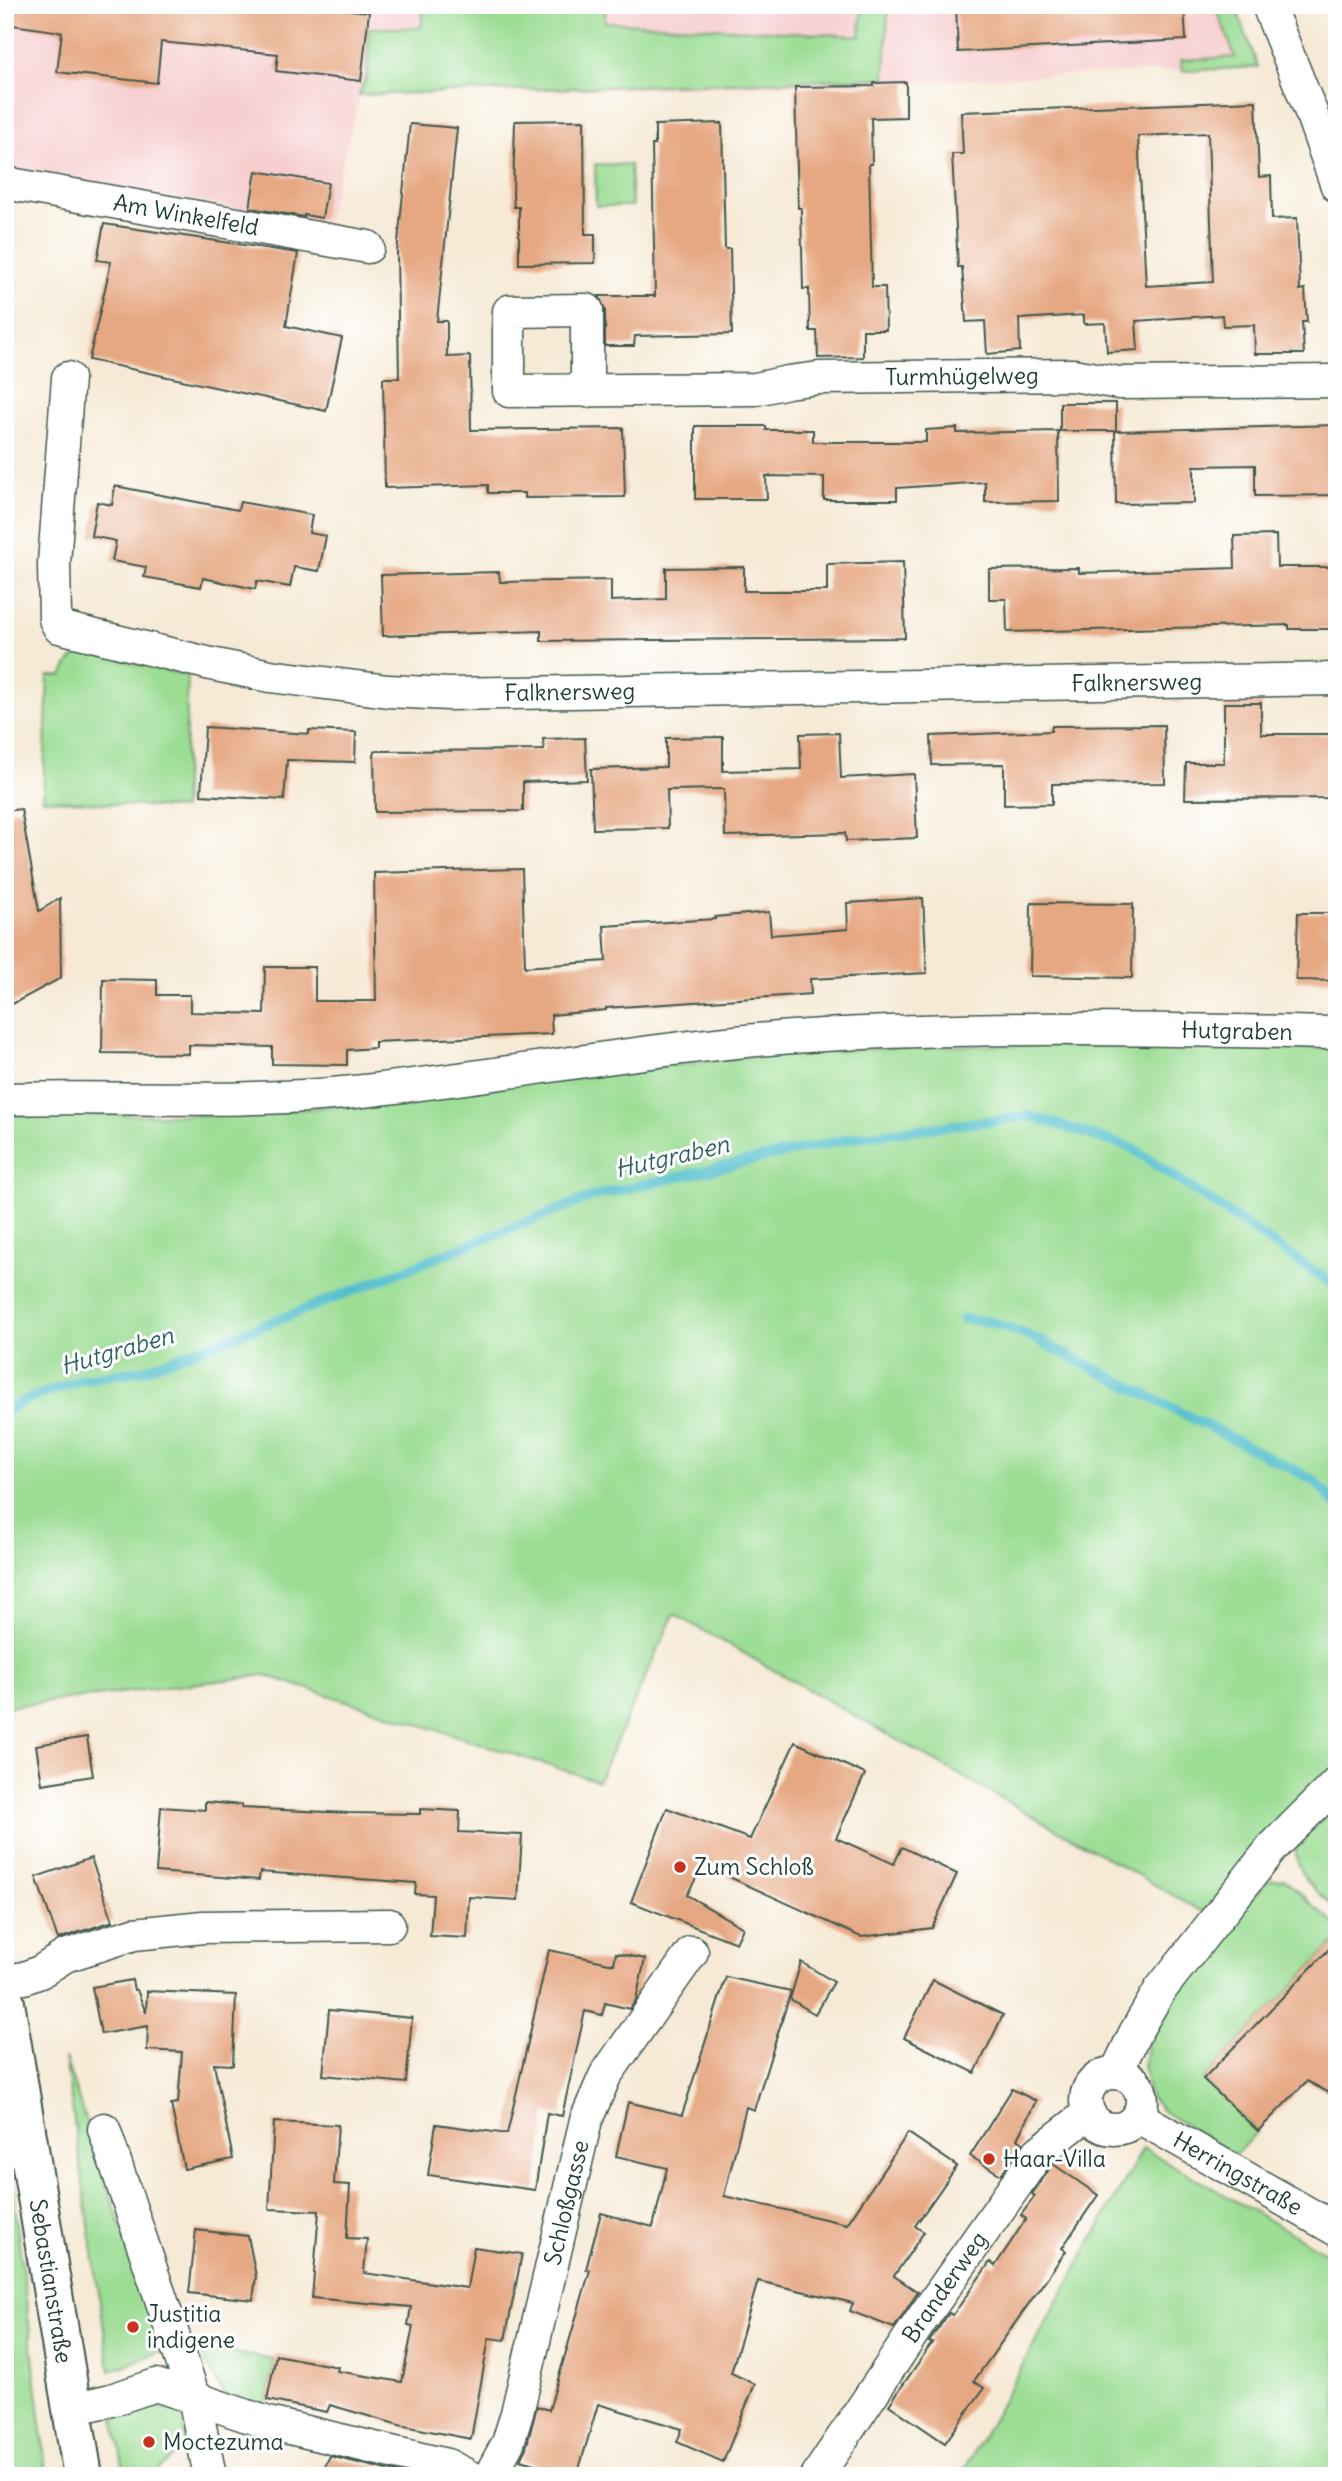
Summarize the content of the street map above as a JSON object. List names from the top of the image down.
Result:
{
  "streets": {
    "street": [
      "Am Winkelfeld",
      "Turmhügelweg",
      "Falknersweg",
      "Hutgraben",
      "Herringstraße",
      "Schloßgasse",
      "Sebastianstraße",
      "Branderweg"
    ]
  },
  "crossings": [
    ["Herringstraße", "Branderweg"]
  ],
  "water": ["Hutgraben"],
  "places": [
    "Zum Schloß",
    "Haar-Villa",
    "Justitia indigene",
    "Moctezuma"
  ]
}
